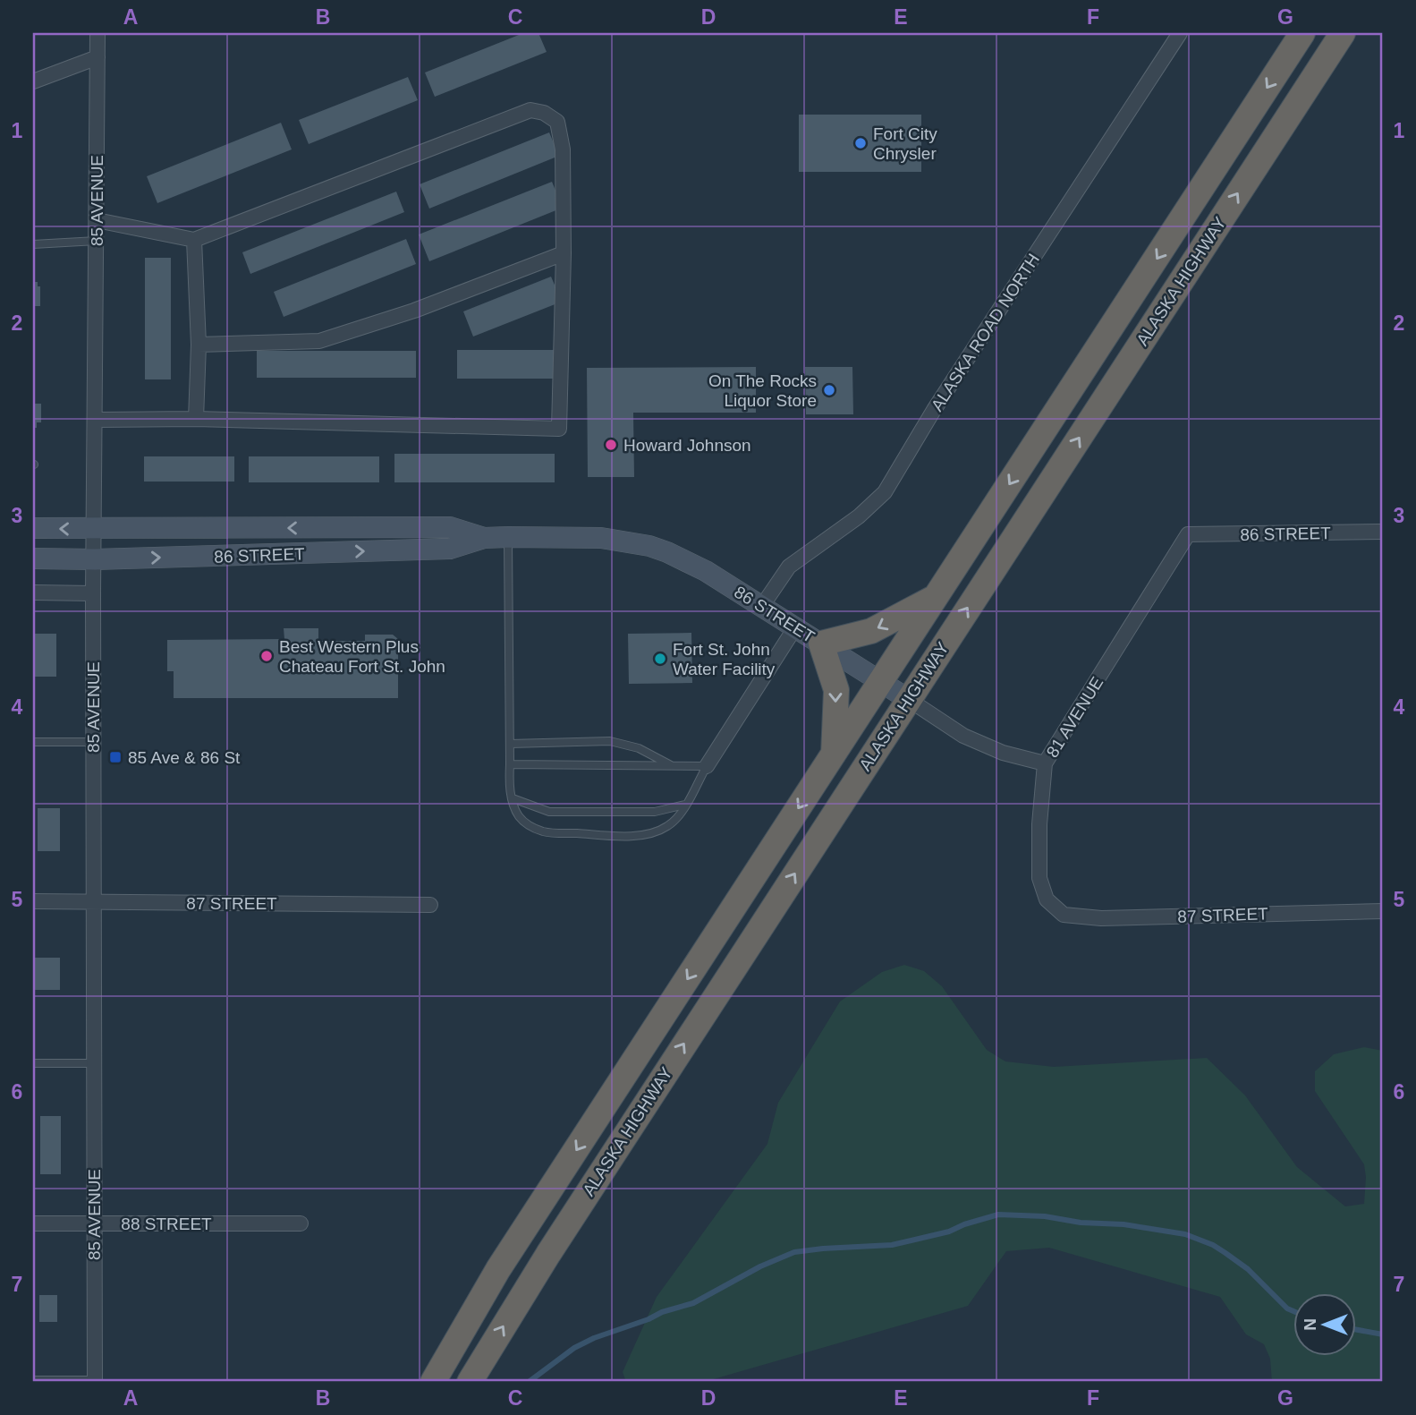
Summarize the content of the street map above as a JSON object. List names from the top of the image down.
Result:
{
  "streets": {
    "highway": ["ALASKA HIGHWAY"],
    "main road": ["86 STREET"],
    "street": [
      "85 AVENUE",
      "ALASKA ROAD NORTH",
      "81 AVENUE",
      "87 STREET",
      "88 STREET"
    ]
  },
  "crossings": [
    ["85 AVENUE", "86 STREET"],
    ["85 AVENUE", "87 STREET"],
    ["85 AVENUE", "88 STREET"],
    ["ALASKA HIGHWAY", "86 STREET"],
    ["ALASKA ROAD NORTH", "86 STREET"],
    ["86 STREET", "81 AVENUE"],
    ["81 AVENUE", "87 STREET"]
  ],
  "places": {
    "other": [
      "Fort City Chrysler",
      "On The Rocks Liquor Store",
      "Howard Johnson",
      "Best Western Plus Chateau Fort St. John",
      "Fort St. John Water Facility"
    ],
    "transit": ["85 Ave & 86 St"]
  },
  "north": "left",
  "grid": {
    "columns": [
      "A",
      "B",
      "C",
      "D",
      "E",
      "F",
      "G"
    ],
    "rows": [
      "1",
      "2",
      "3",
      "4",
      "5",
      "6",
      "7"
    ]
  }
}
